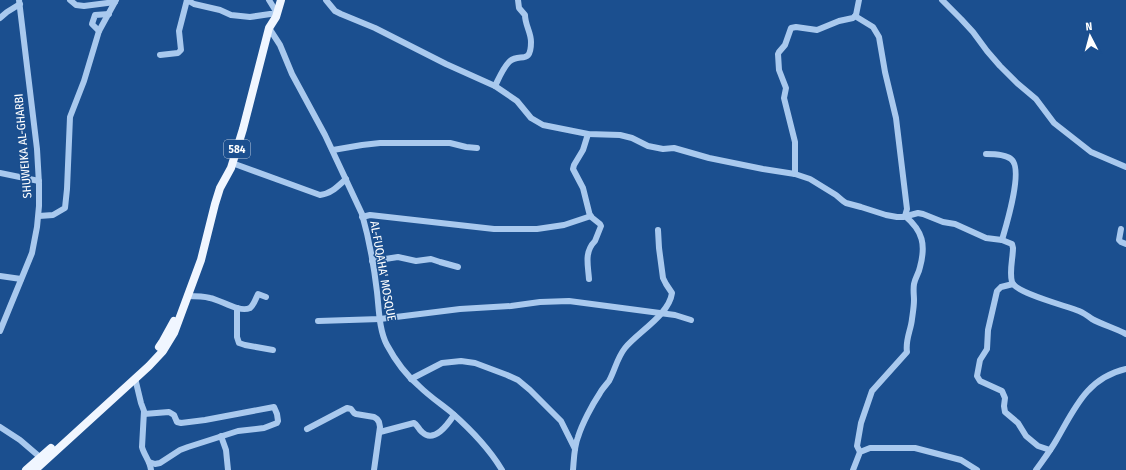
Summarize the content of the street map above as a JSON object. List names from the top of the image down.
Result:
{
  "streets": {
    "main road": ["584"],
    "street": ["SHUWEIKA AL-GHARBI", "AL-FUQAHA' MOSQUE"]
  },
  "crossings": [
    ["584", "AL-FUQAHA' MOSQUE"]
  ],
  "north": "top"
}
